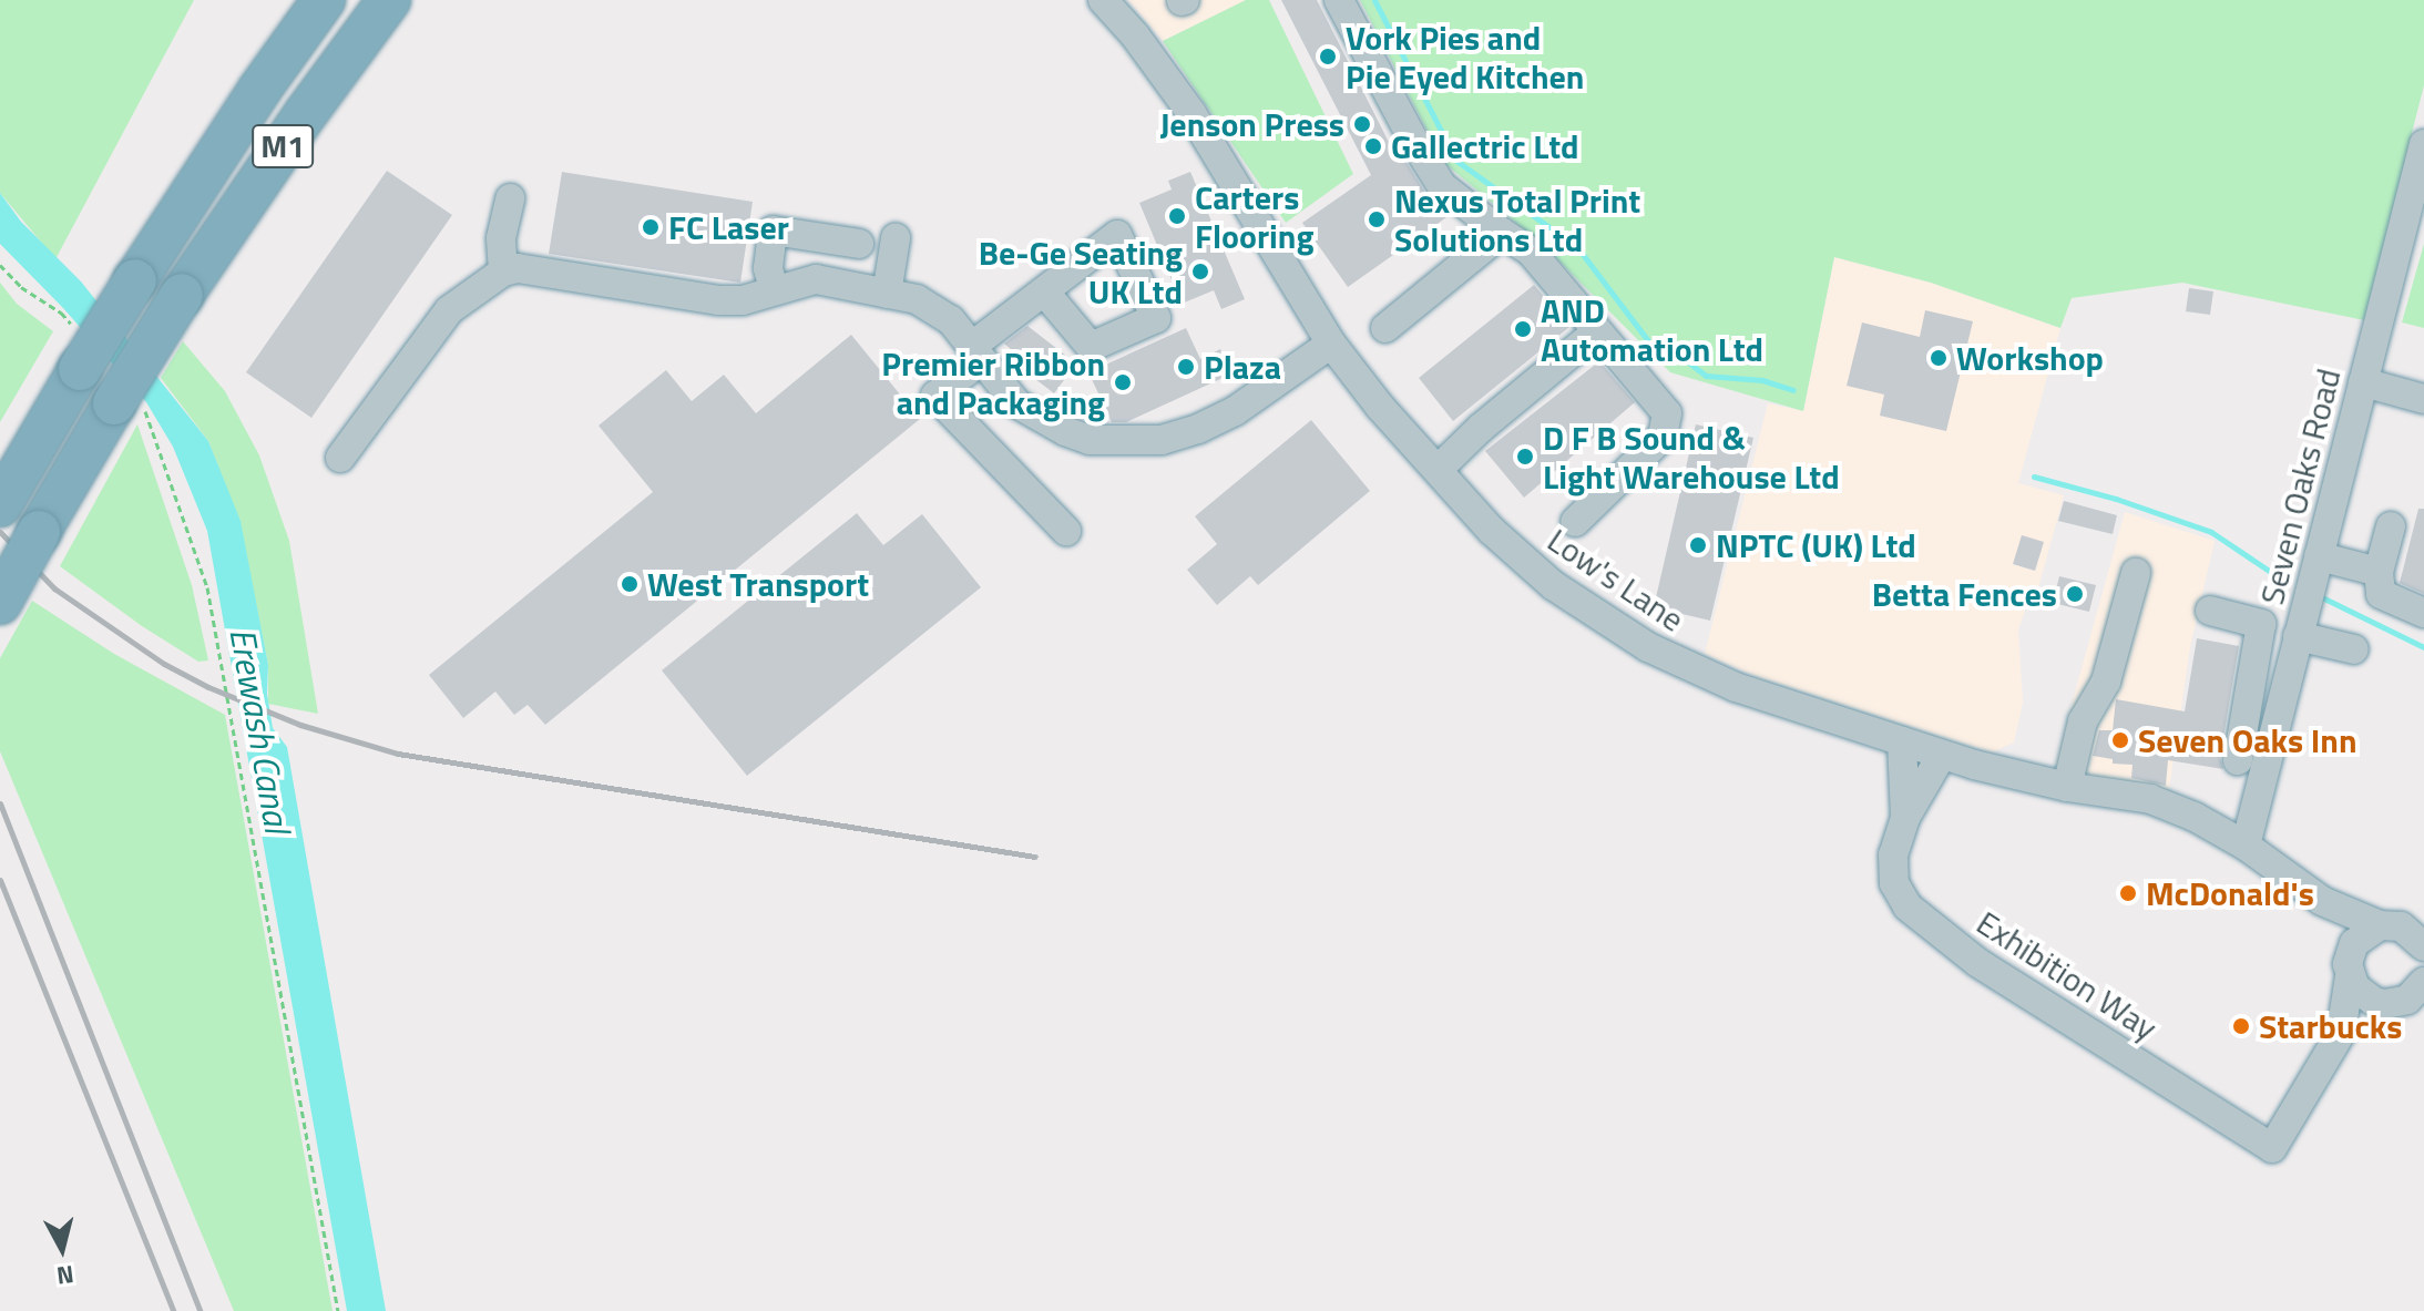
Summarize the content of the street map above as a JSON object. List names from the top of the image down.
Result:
{
  "streets": {
    "highway": ["M1"],
    "street": ["Seven Oaks Road", "Low's Lane", "Exhibition Way"]
  },
  "crossings": [
    ["Seven Oaks Road", "Low's Lane"],
    ["Low's Lane", "Exhibition Way"]
  ],
  "water": ["Erewash Canal"],
  "places": [
    "Vork Pies and Pie Eyed Kitchen",
    "Jenson Press",
    "Gallectric Ltd",
    "Carters Flooring",
    "Nexus Total Print Solutions Ltd",
    "FC Laser",
    "Be-Ge Seating UK Ltd",
    "AND Automation Ltd",
    "Workshop",
    "Plaza",
    "Premier Ribbon and Packaging",
    "D F B Sound & Light Warehouse Ltd",
    "NPTC (UK) Ltd",
    "West Transport",
    "Betta Fences",
    "Seven Oaks Inn",
    "McDonald's",
    "Starbucks"
  ],
  "north": "bottom"
}
